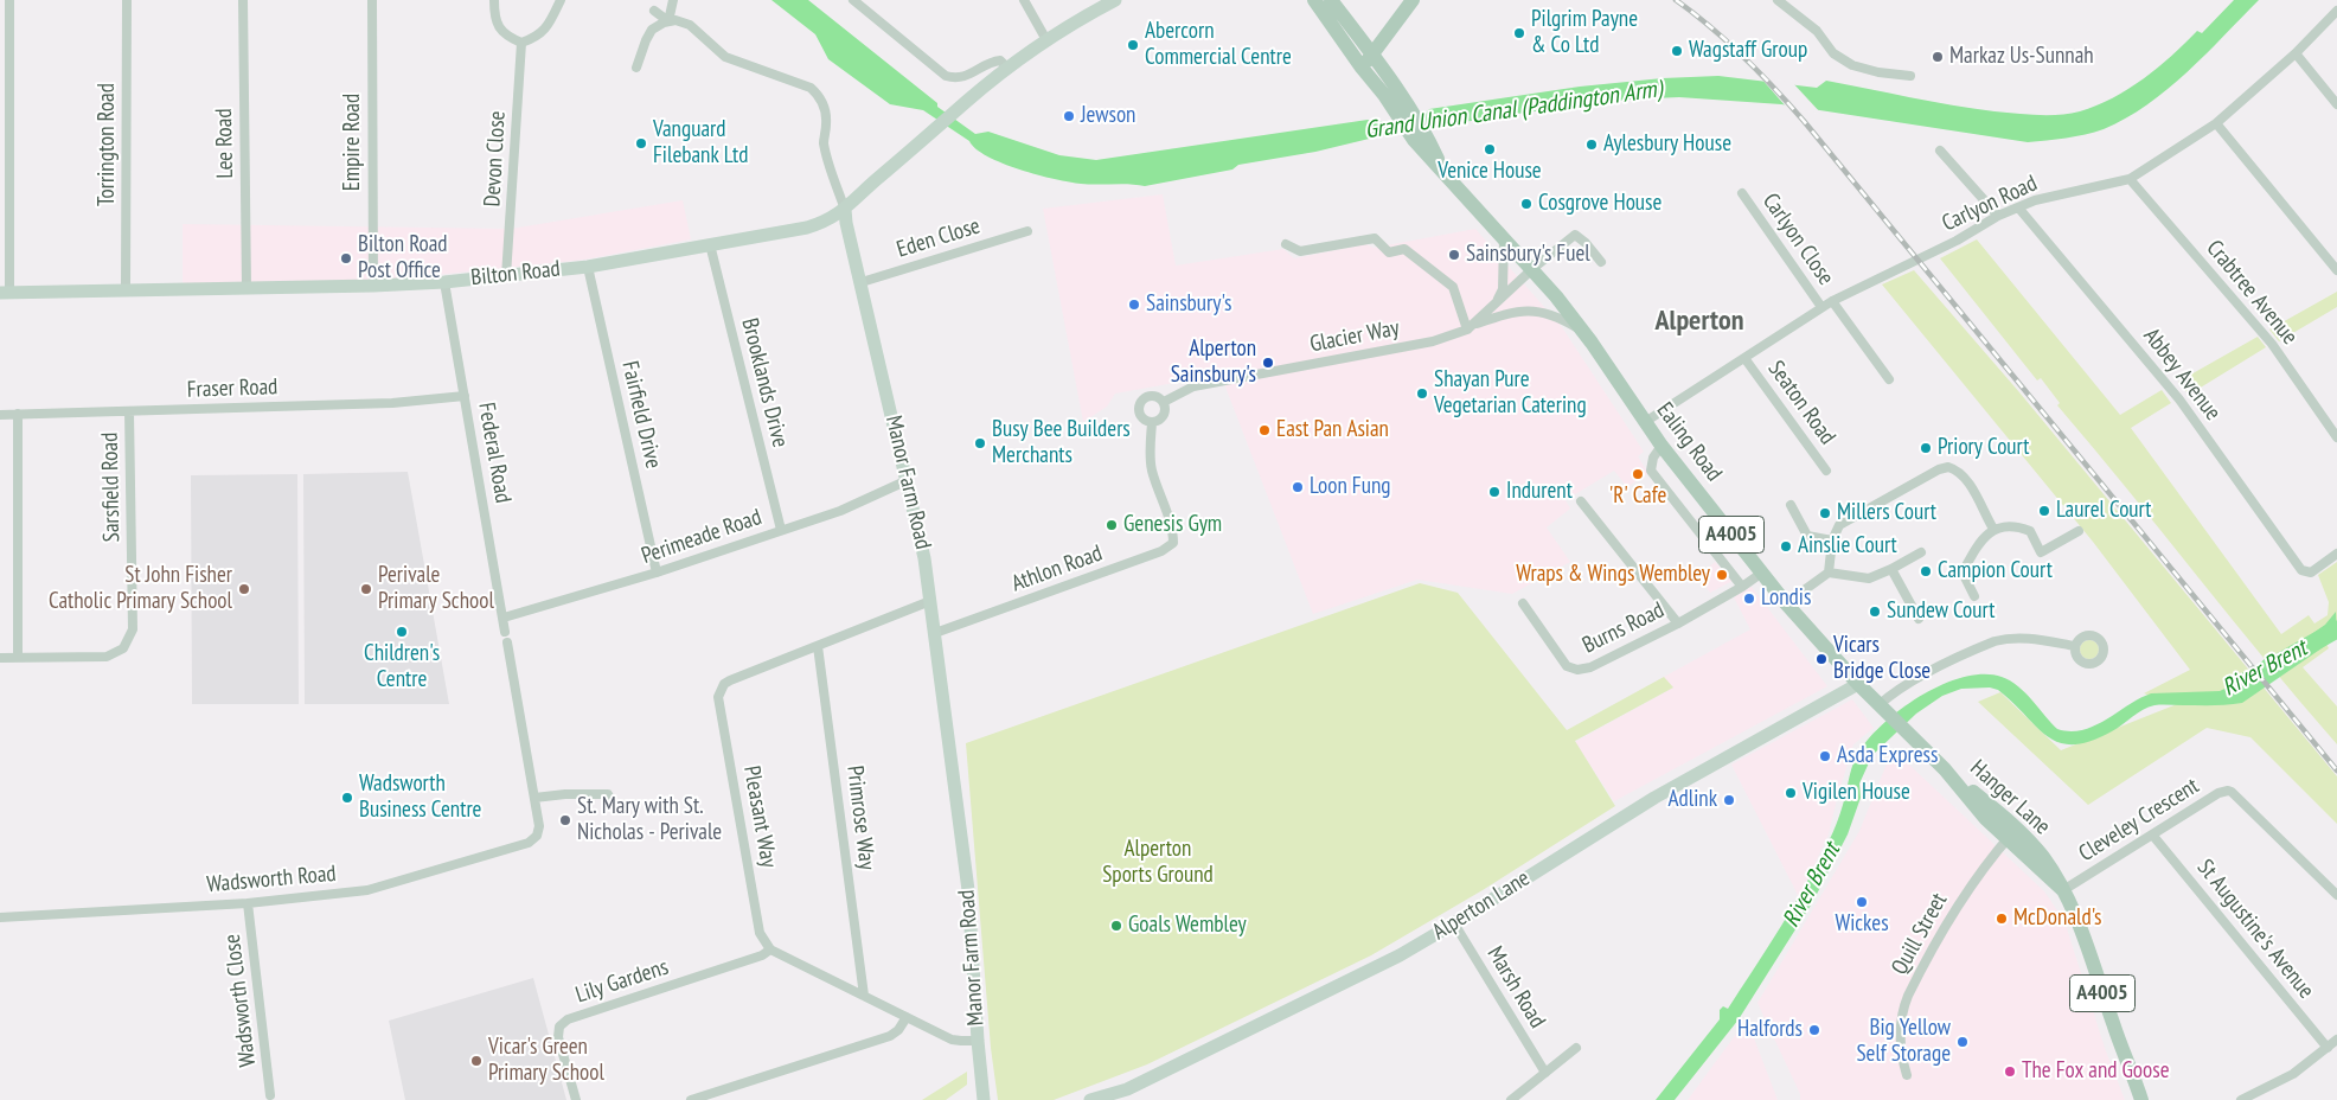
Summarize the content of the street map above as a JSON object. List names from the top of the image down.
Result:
{
  "streets": {
    "main road": ["Ealing Road", "A4005", "Hanger Lane"],
    "street": [
      "Empire Road",
      "Lee Road",
      "Torrington Road",
      "Devon Close",
      "Carlyon Road",
      "Eden Close",
      "Carlyon Close",
      "Bilton Road",
      "Crabtree Avenue",
      "Glacier Way",
      "Abbey Avenue",
      "Brooklands Drive",
      "Fraser Road",
      "Seaton Road",
      "Fairfield Drive",
      "Federal Road",
      "Manor Farm Road",
      "Sarsfield Road",
      "Perimeade Road",
      "Athlon Road",
      "Burns Road",
      "Pleasant Way",
      "Primrose Way",
      "Cleveley Crescent",
      "Wadsworth Road",
      "Alperton Lane",
      "St Augustine's Avenue",
      "Quill Street",
      "Lily Gardens",
      "Marsh Road",
      "Wadsworth Close"
    ]
  },
  "crossings": [
    ["Empire Road", "Bilton Road"],
    ["Lee Road", "Bilton Road"],
    ["Torrington Road", "Bilton Road"],
    ["Devon Close", "Bilton Road"],
    ["Carlyon Road", "Carlyon Close"],
    ["Carlyon Road", "Crabtree Avenue"],
    ["Carlyon Road", "Abbey Avenue"],
    ["Carlyon Road", "Seaton Road"],
    ["Carlyon Road", "Ealing Road"],
    ["Eden Close", "Manor Farm Road"],
    ["Bilton Road", "Brooklands Drive"],
    ["Bilton Road", "Fairfield Drive"],
    ["Bilton Road", "Federal Road"],
    ["Bilton Road", "Manor Farm Road"],
    ["Glacier Way", "Ealing Road"],
    ["Glacier Way", "Athlon Road"],
    ["Brooklands Drive", "Perimeade Road"],
    ["Fraser Road", "Federal Road"],
    ["Fraser Road", "Sarsfield Road"],
    ["Fairfield Drive", "Perimeade Road"],
    ["Ealing Road", "A4005"],
    ["Ealing Road", "Burns Road"],
    ["Ealing Road", "Hanger Lane"],
    ["Ealing Road", "Alperton Lane"],
    ["Federal Road", "Perimeade Road"],
    ["Manor Farm Road", "Perimeade Road"],
    ["Manor Farm Road", "Athlon Road"],
    ["Manor Farm Road", "Pleasant Way"],
    ["Hanger Lane", "Cleveley Crescent"],
    ["Hanger Lane", "Quill Street"],
    ["Pleasant Way", "Primrose Way"],
    ["Pleasant Way", "Lily Gardens"],
    ["Cleveley Crescent", "St Augustine's Avenue"],
    ["Wadsworth Road", "Wadsworth Close"],
    ["Alperton Lane", "Marsh Road"]
  ],
  "districts": ["Alperton"],
  "water": ["Grand Union Canal (Paddington Arm)", "River Brent"],
  "parks": ["Alperton Sports Ground"],
  "places": [
    "Pilgrim Payne & Co Ltd",
    "Abercorn Commercial Centre",
    "Wagstaff Group",
    "Markaz Us-Sunnah",
    "Jewson",
    "Vanguard Filebank Ltd",
    "Aylesbury House",
    "Venice House",
    "Cosgrove House",
    "Sainsbury's Fuel",
    "Bilton Road Post Office",
    "Sainsbury's",
    "Alperton Sainsbury's",
    "Shayan Pure Vegetarian Catering",
    "East Pan Asian",
    "Busy Bee Builders Merchants",
    "Priory Court",
    "'R' Cafe",
    "Loon Fung",
    "Indurent",
    "Laurel Court",
    "Millers Court",
    "Genesis Gym",
    "Ainslie Court",
    "Campion Court",
    "Wraps & Wings Wembley",
    "St John Fisher Catholic Primary School",
    "Perivale Primary School",
    "Londis",
    "Sundew Court",
    "Children's Centre",
    "Vicars Bridge Close",
    "Asda Express",
    "Vigilen House",
    "Wadsworth Business Centre",
    "Adlink",
    "St. Mary with St. Nicholas - Perivale",
    "Wickes",
    "McDonald's",
    "Goals Wembley",
    "Halfords",
    "Big Yellow Self Storage",
    "Vicar's Green Primary School",
    "The Fox and Goose"
  ]
}
